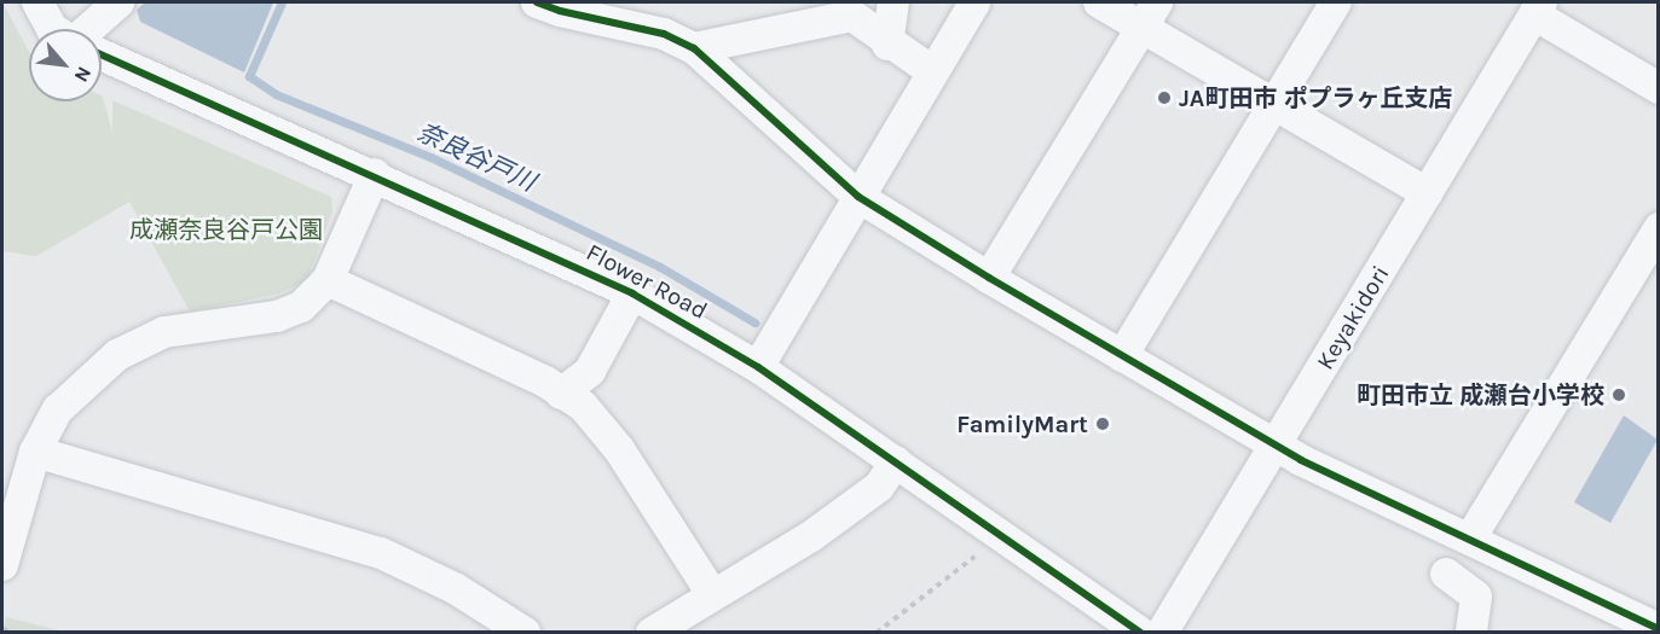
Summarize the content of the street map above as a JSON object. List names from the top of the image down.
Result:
{
  "streets": {
    "street": ["Flower Road", "Keyakidori"]
  },
  "water": ["奈良谷戸川"],
  "parks": ["成瀬奈良谷戸公園"],
  "places": ["JA町田市 ポプラヶ丘支店", "町田市立 成瀬台小学校", "FamilyMart"],
  "north": "bottom right"
}
